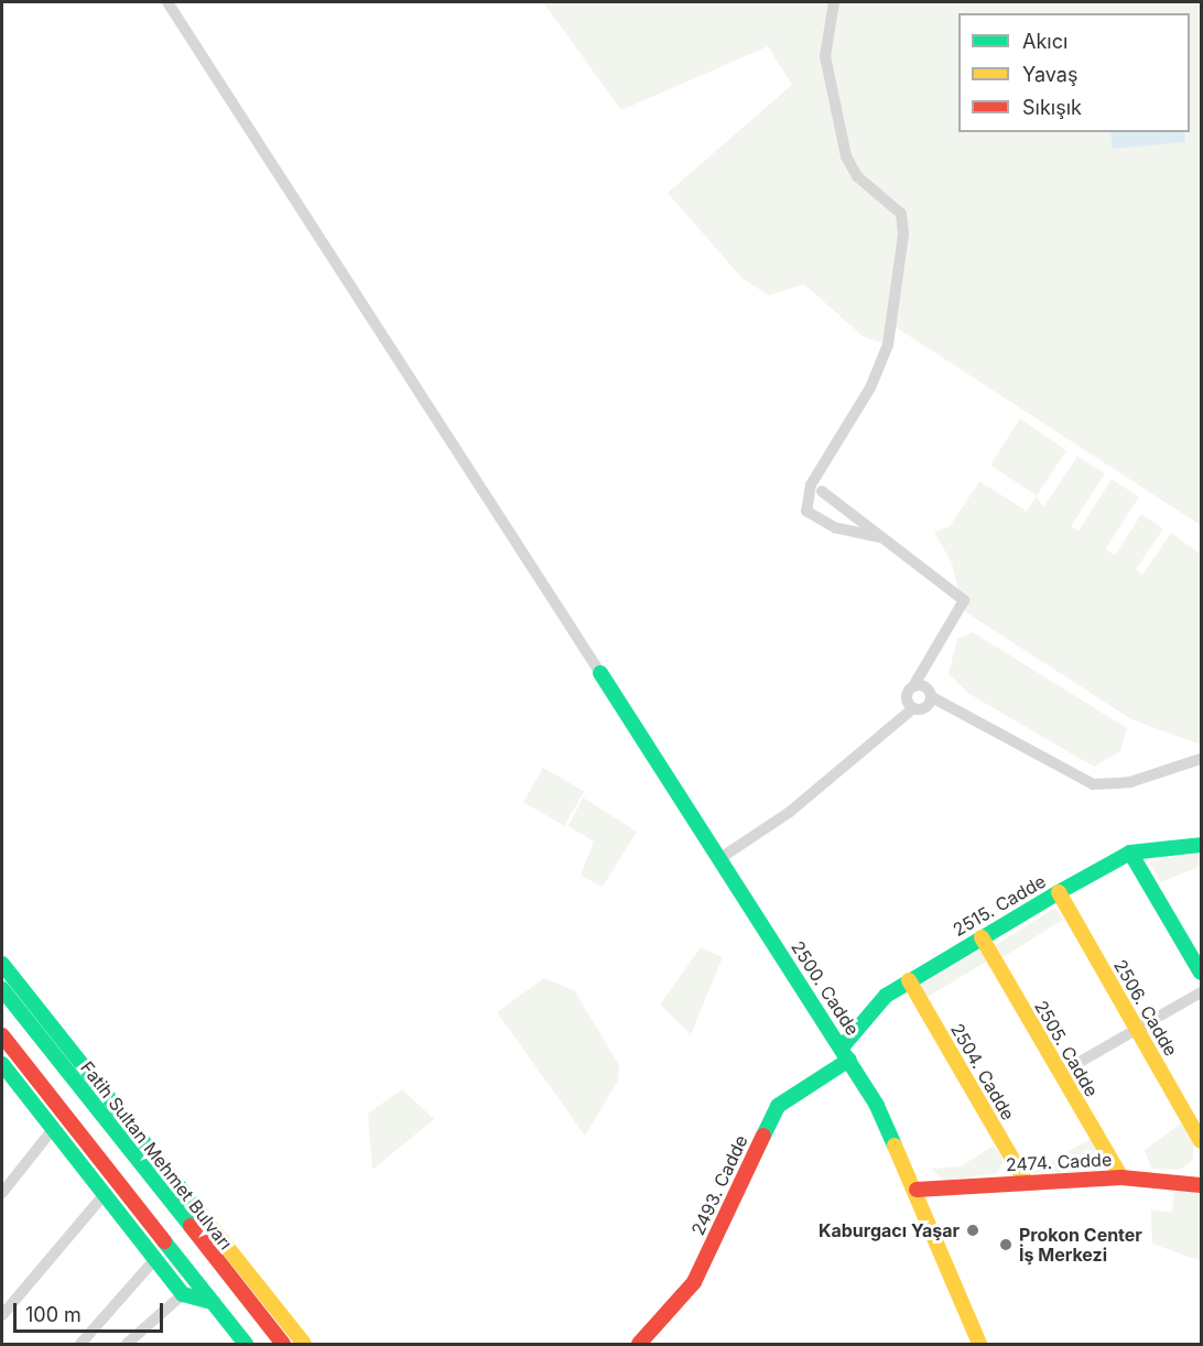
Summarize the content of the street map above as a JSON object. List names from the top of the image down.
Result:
{
  "streets": {
    "main road": [
      "2515. Cadde",
      "2500. Cadde",
      "2506. Cadde",
      "2505. Cadde",
      "2504. Cadde",
      "Fatih Sultan Mehmet Bulvarı",
      "2474. Cadde",
      "2493. Cadde"
    ]
  },
  "crossings": [
    ["2515. Cadde", "2500. Cadde"],
    ["2515. Cadde", "2506. Cadde"],
    ["2515. Cadde", "2505. Cadde"],
    ["2515. Cadde", "2504. Cadde"],
    ["2515. Cadde", "2493. Cadde"],
    ["2500. Cadde", "2474. Cadde"],
    ["2500. Cadde", "2493. Cadde"],
    ["2505. Cadde", "2474. Cadde"],
    ["2504. Cadde", "2474. Cadde"]
  ],
  "places": ["Kaburgacı Yaşar", "Prokon Center İş Merkezi"],
  "legend": ["Akıcı", "Yavaş", "Sıkışık"],
  "scale_bar": "100 m"
}
